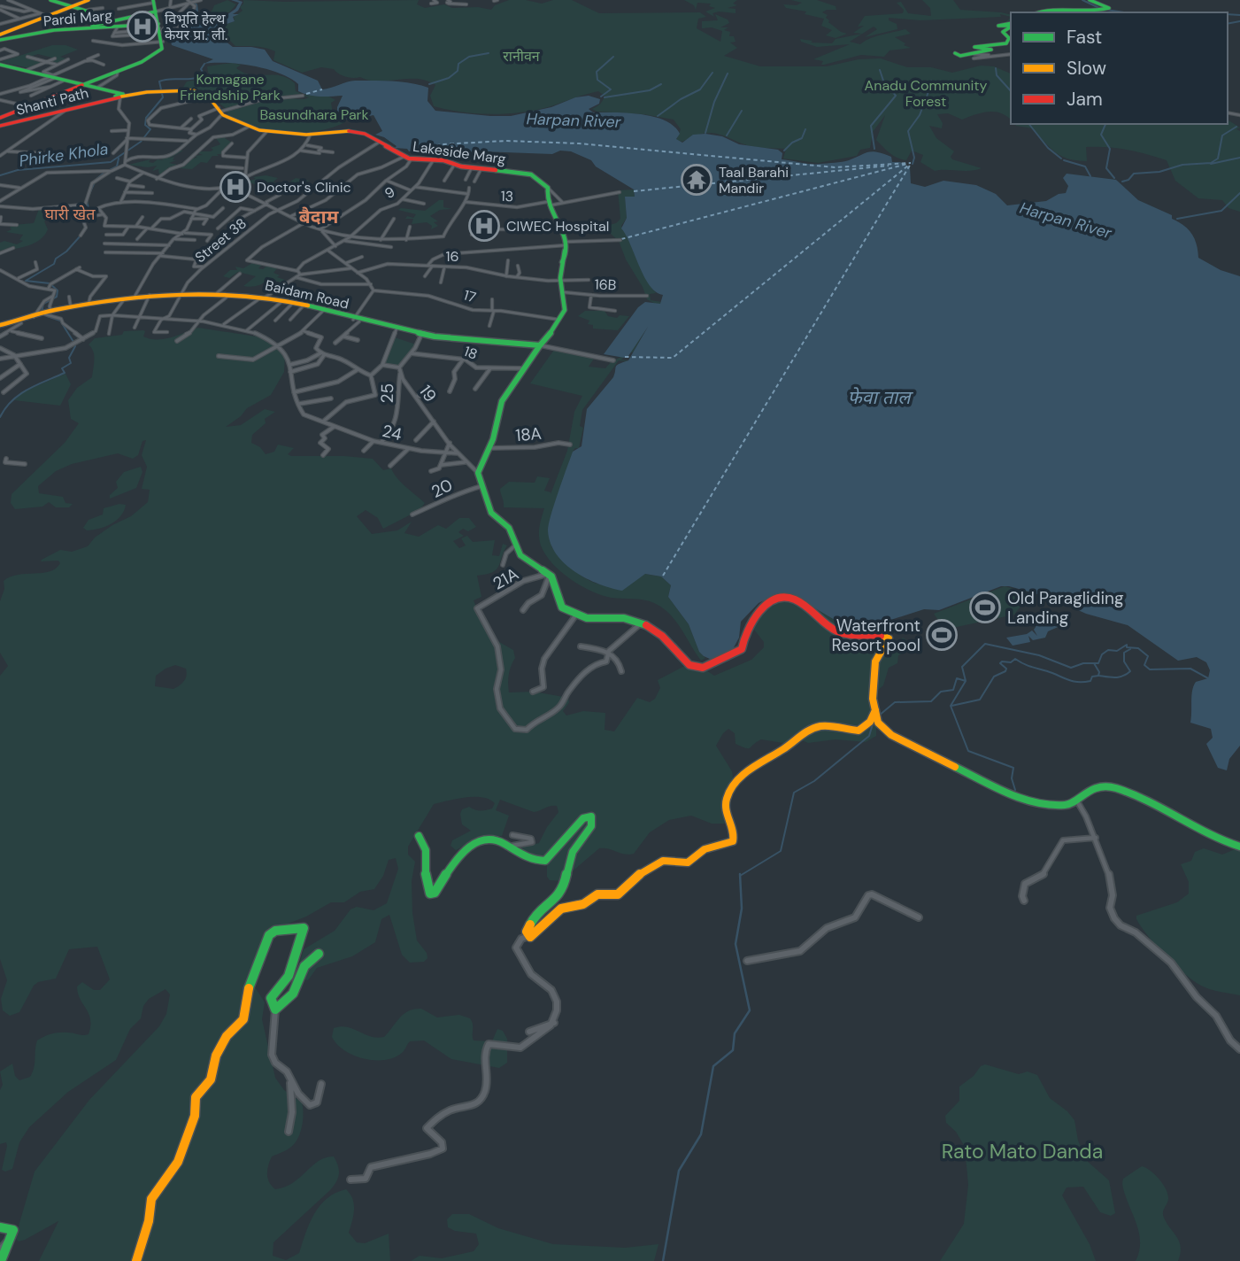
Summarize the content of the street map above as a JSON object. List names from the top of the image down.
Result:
{
  "streets": {
    "main road": [
      "Pardi Marg",
      "Shanti Path",
      "Lakeside Marg",
      "Baidam Road"
    ],
    "street": [
      "9",
      "13",
      "Street 38",
      "16",
      "16B",
      "17",
      "18",
      "25",
      "19",
      "24",
      "18A",
      "20",
      "21A"
    ]
  },
  "crossings": [
    ["Shanti Path", "Lakeside Marg"],
    ["Lakeside Marg", "9"],
    ["Lakeside Marg", "Street 38"],
    ["Street 38", "Baidam Road"],
    ["25", "19"],
    ["25", "24"],
    ["19", "24"]
  ],
  "districts": ["घारी खेत", "बैदाम"],
  "water": ["Harpan River", "Phirke Khola", "फेवा ताल"],
  "parks": [
    "रानीवन",
    "Komagane Friendship Park",
    "Anadu Community Forest",
    "Basundhara Park",
    "Rato Mato Danda"
  ],
  "places": {
    "hospital": ["विभूति हेल्थ केयर प्रा. ली.", "Doctor's Clinic", "CIWEC Hospital"],
    "temple": ["Taal Barahi Mandir"],
    "sports": ["Old Paragliding Landing", "Waterfront Resort pool"]
  },
  "legend": ["Fast", "Slow", "Jam"]
}
